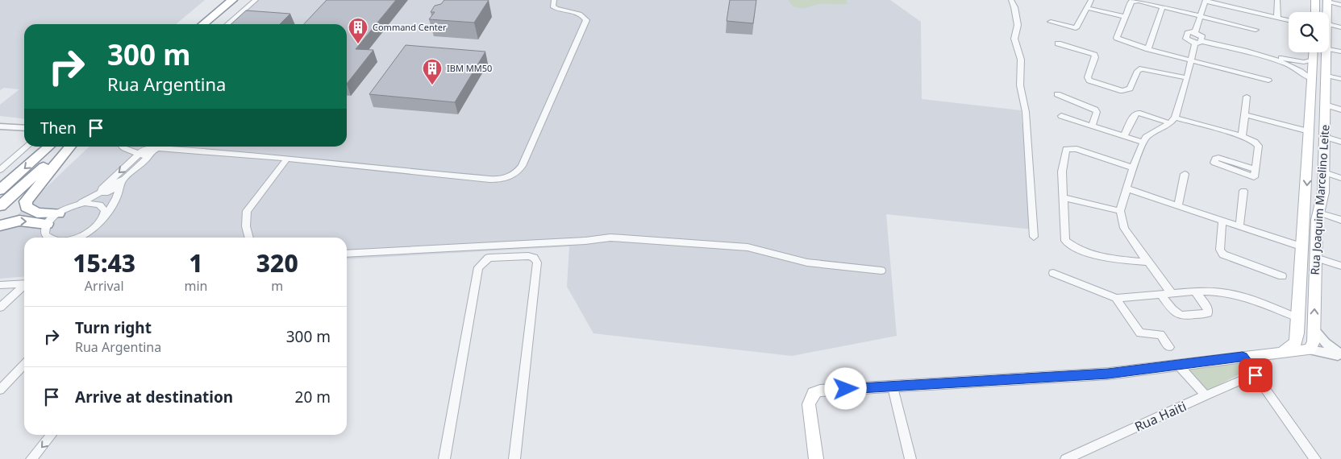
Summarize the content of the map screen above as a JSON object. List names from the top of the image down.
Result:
{
  "streets": {
    "main road": ["Rua Joaquim Marcelino Leite"],
    "street": ["Rua Haiti"]
  },
  "places": {
    "building": ["Command Center", "IBM MM50"]
  },
  "page": {
    "turn": ["300 m", "Rua Argentina"],
    "then": "Then",
    "eta": [
      "15:43",
      "Arrival",
      "1",
      "min",
      "320",
      "m"
    ],
    "list": [
      {
        "name": "Turn right",
        "note": "Rua Argentina",
        "value": "300 m"
      },
      {
        "name": "Arrive at destination",
        "value": "20 m"
      }
    ]
  }
}
